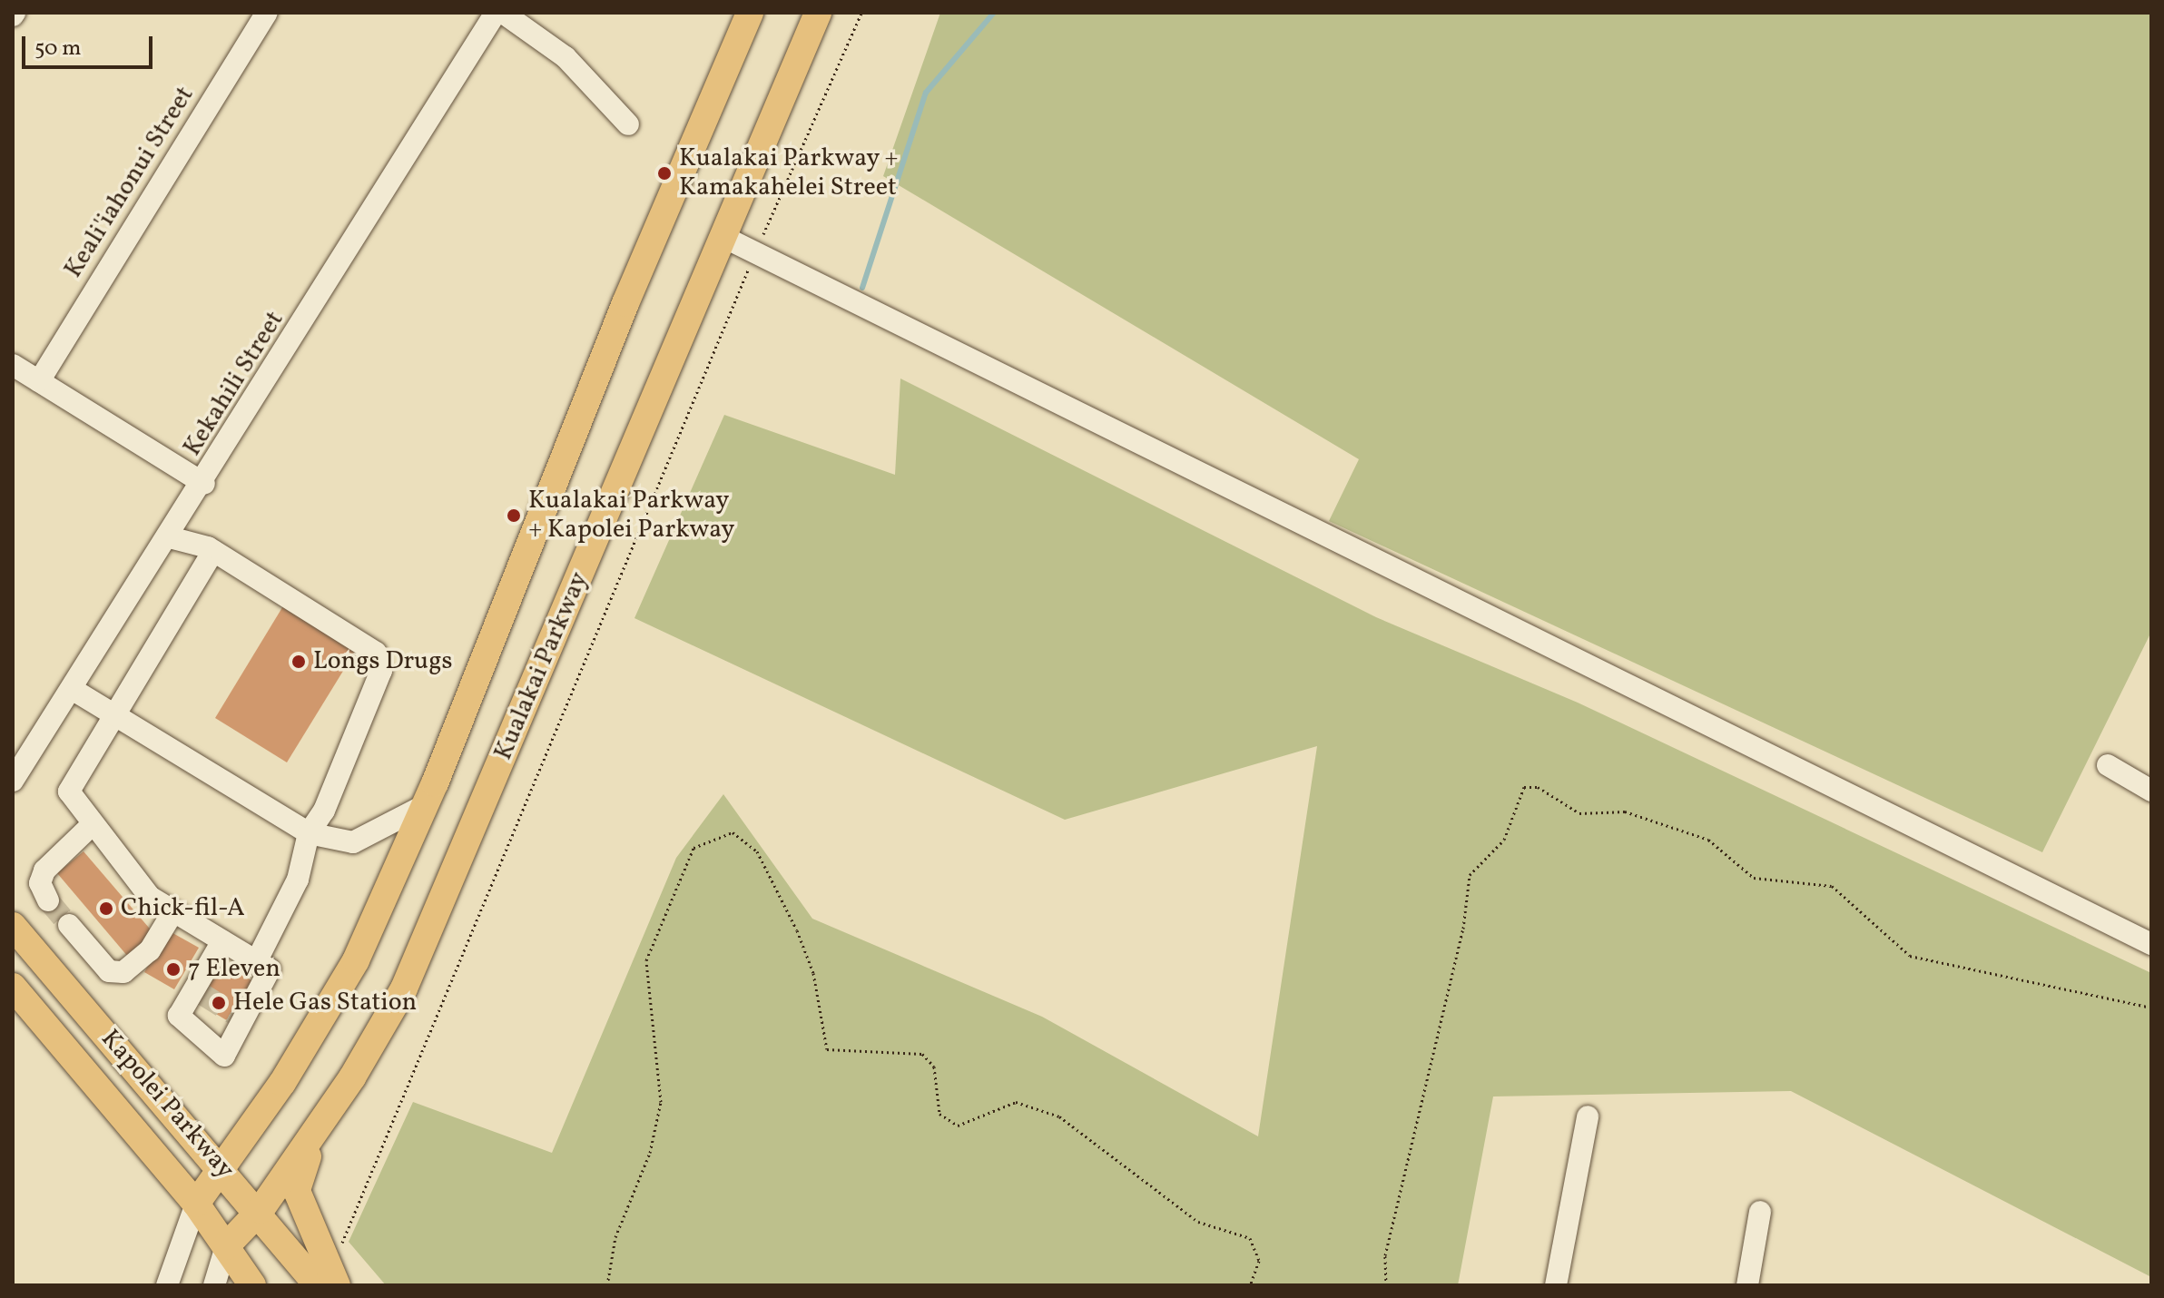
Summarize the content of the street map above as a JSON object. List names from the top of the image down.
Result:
{
  "streets": {
    "main road": ["Kualakai Parkway", "Kapolei Parkway"],
    "street": ["Keali'iahonui Street", "Kekahili Street"]
  },
  "crossings": [
    ["Kualakai Parkway", "Kapolei Parkway"]
  ],
  "places": [
    "Kualakai Parkway + Kamakahelei Street",
    "Kualakai Parkway + Kapolei Parkway",
    "Longs Drugs",
    "Chick-fil-A",
    "7 Eleven",
    "Hele Gas Station"
  ],
  "scale_bar": "50 m"
}
